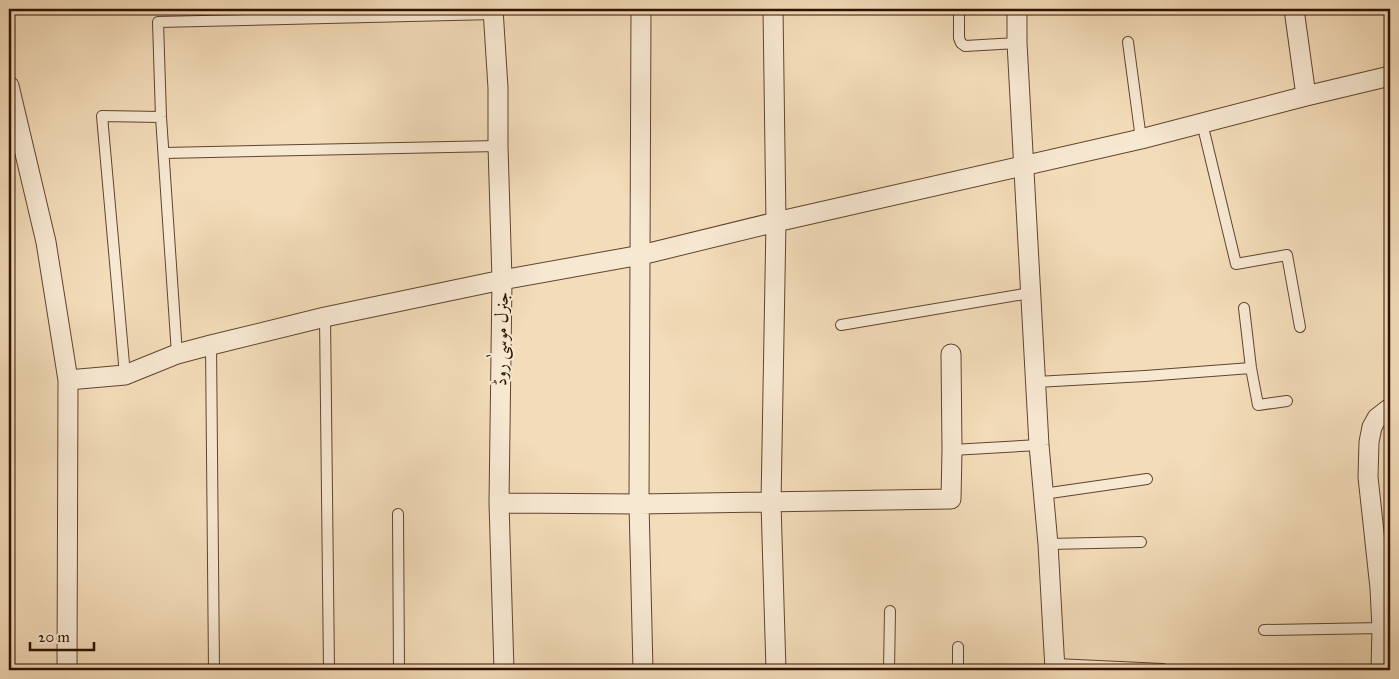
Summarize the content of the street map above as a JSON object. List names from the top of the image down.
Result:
{
  "streets": {
    "street": ["جنرل موسیٰ روڈ"]
  },
  "scale_bar": "20 m"
}
